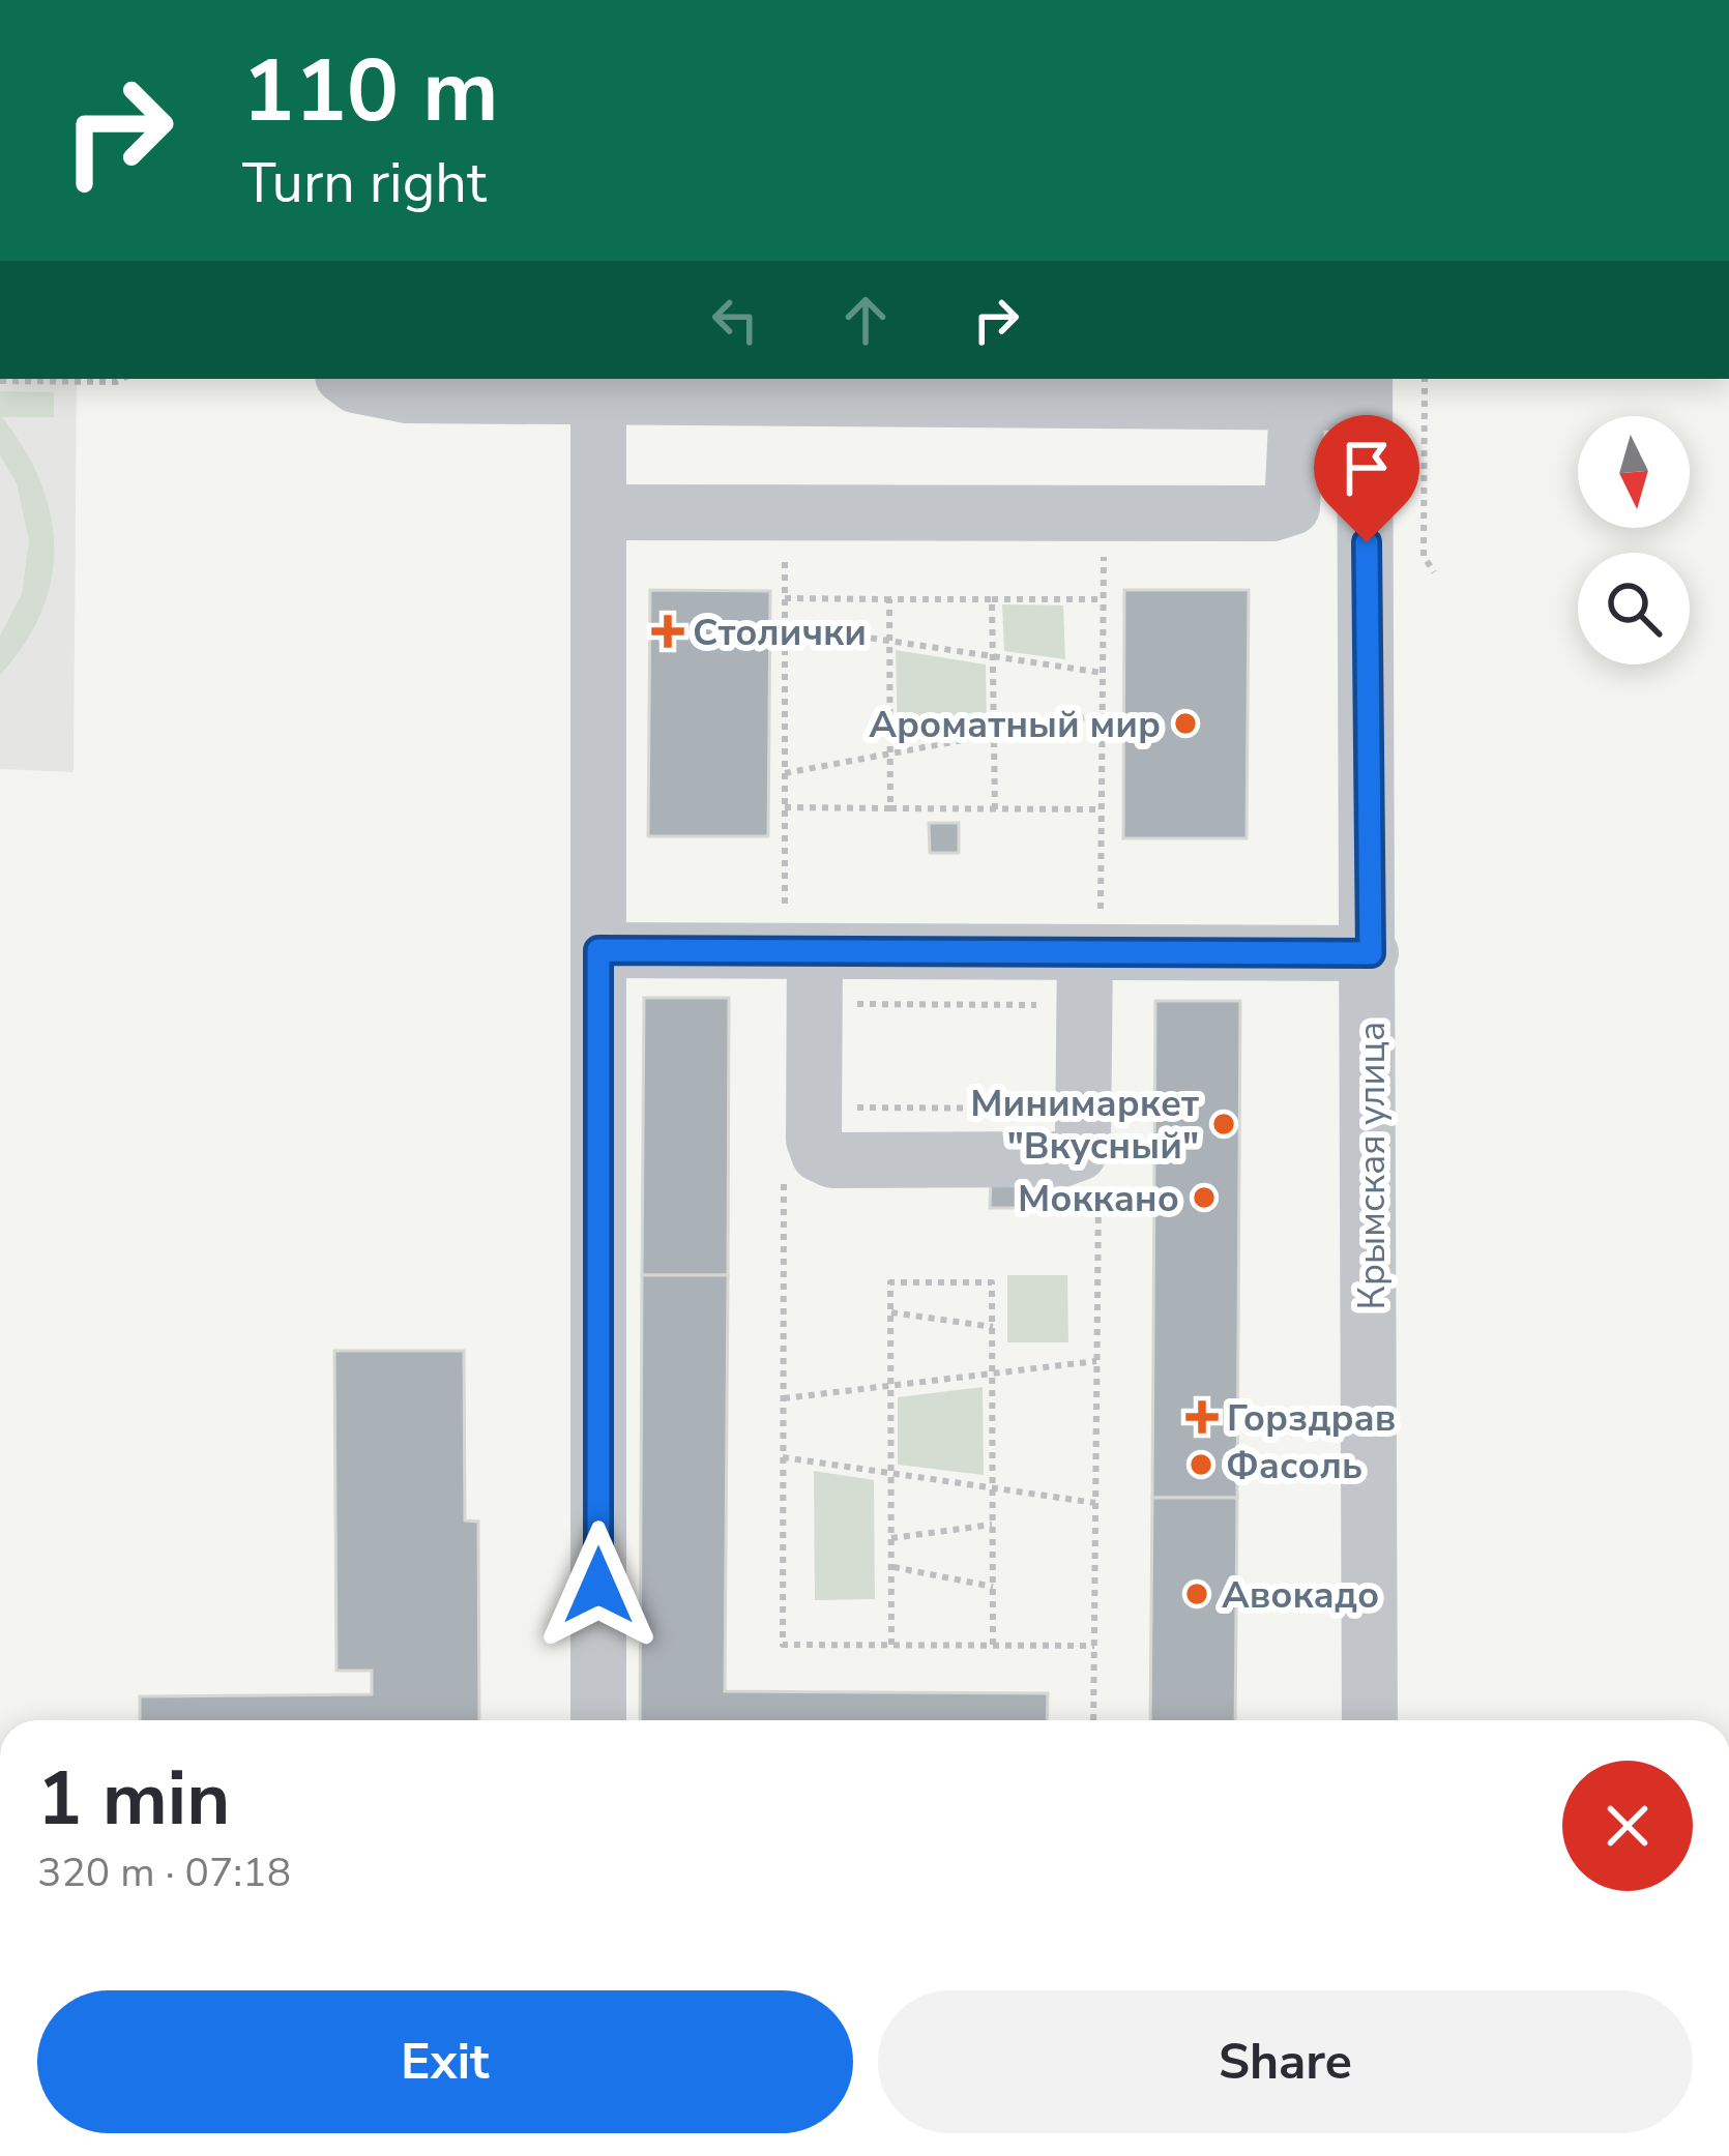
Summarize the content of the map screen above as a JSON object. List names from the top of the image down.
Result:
{
  "streets": {
    "street": ["Крымская улица"]
  },
  "places": {
    "health": ["Столички", "Горздрав"],
    "other": [
      "Ароматный мир",
      "Минимаркет \"Вкусный\"",
      "Моккано",
      "Фасоль",
      "Авокадо"
    ]
  },
  "north": "bottom",
  "page": {
    "turn": ["110 m", "Turn right"],
    "heading": ["1 min", "320 m · 07:18"],
    "buttons": ["Exit", "Share"]
  }
}
